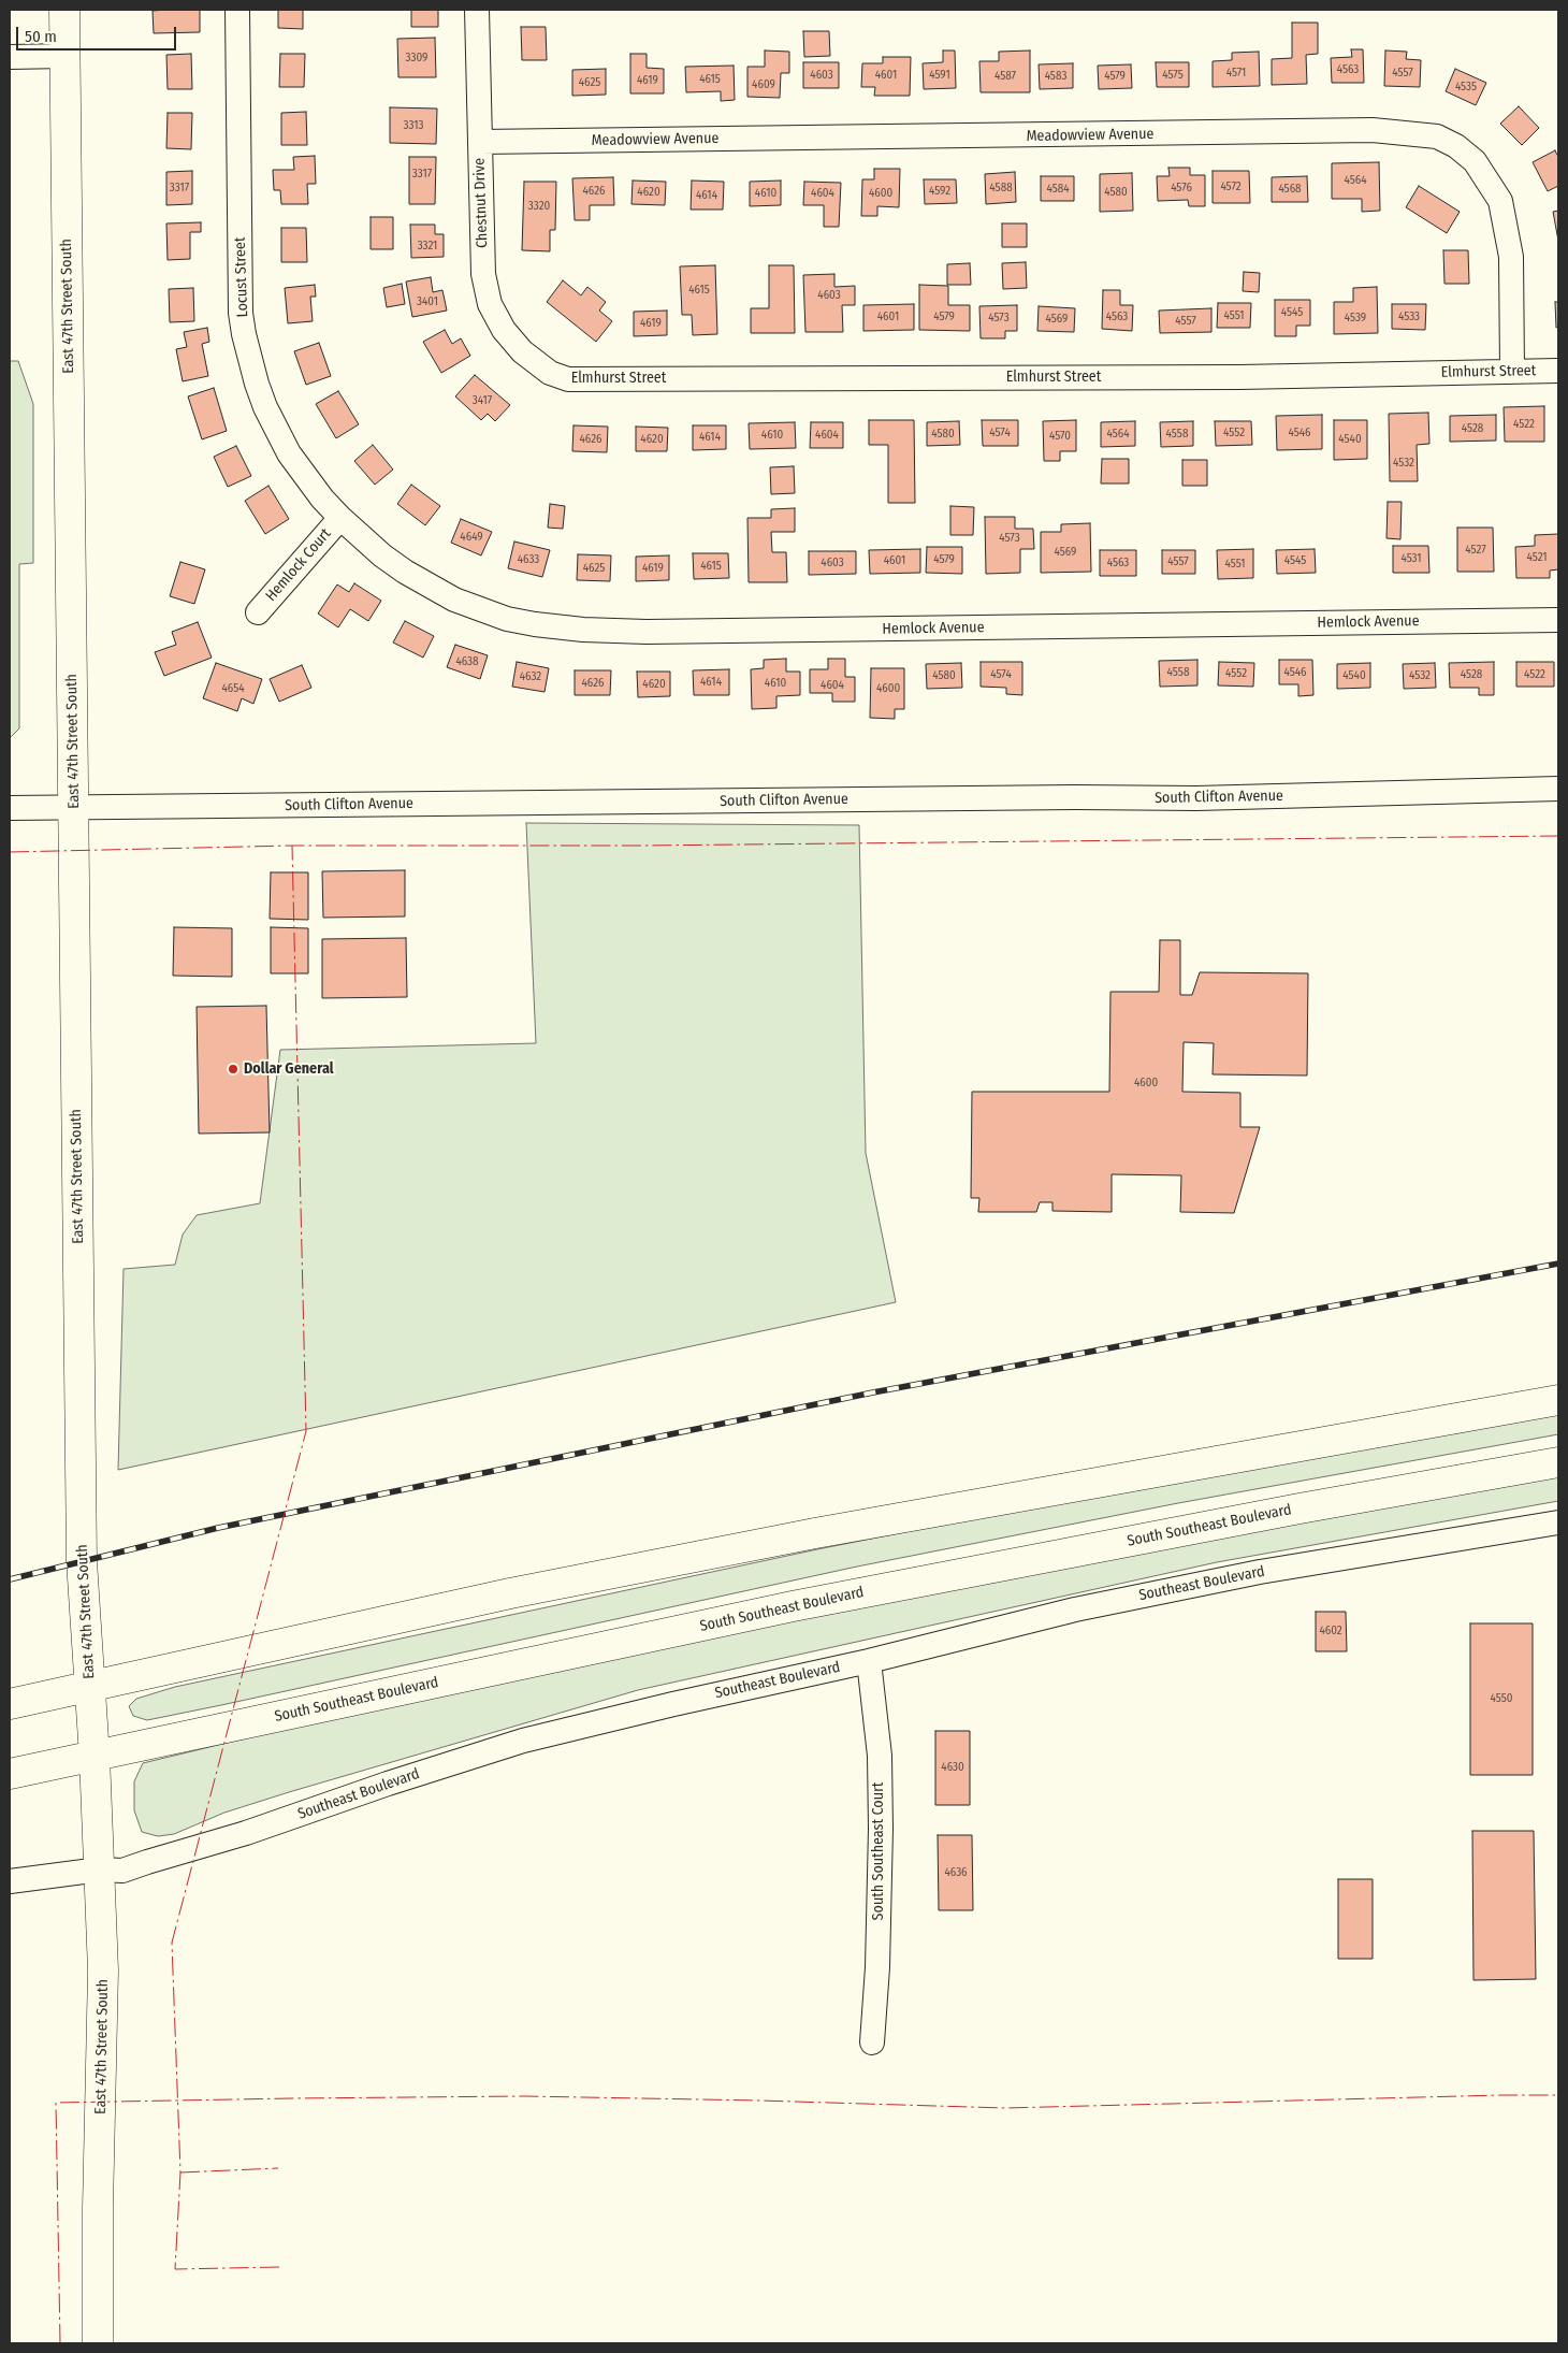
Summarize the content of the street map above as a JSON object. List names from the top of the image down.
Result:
{
  "streets": {
    "main road": ["East 47th Street South", "South Southeast Boulevard"],
    "street": [
      "Meadowview Avenue",
      "Chestnut Drive",
      "Locust Street",
      "Elmhurst Street",
      "Hemlock Court",
      "Hemlock Avenue",
      "South Clifton Avenue",
      "Southeast Boulevard",
      "South Southeast Court"
    ]
  },
  "crossings": [
    ["Meadowview Avenue", "Chestnut Drive"],
    ["Meadowview Avenue", "Elmhurst Street"],
    ["Chestnut Drive", "Elmhurst Street"],
    ["Locust Street", "Hemlock Court"],
    ["Locust Street", "Hemlock Avenue"],
    ["East 47th Street South", "South Clifton Avenue"],
    ["East 47th Street South", "South Southeast Boulevard"],
    ["East 47th Street South", "Southeast Boulevard"],
    ["Hemlock Court", "Hemlock Avenue"],
    ["Southeast Boulevard", "South Southeast Court"]
  ],
  "places": ["Dollar General"],
  "house_numbers": [
    "3309",
    "4563",
    "4571",
    "4557",
    "4603",
    "4601",
    "4591",
    "4575",
    "4587",
    "4583",
    "4579",
    "4615",
    "4619",
    "4625",
    "4609",
    "4535",
    "3313",
    "3317",
    "4564",
    "4572",
    "3317",
    "4588",
    "4576",
    "4584",
    "4568",
    "4626",
    "4592",
    "4620",
    "4580",
    "4610",
    "4604",
    "4600",
    "4614",
    "3320",
    "3321",
    "4615",
    "4603",
    "3401",
    "4545",
    "4551",
    "4601",
    "4579",
    "4563",
    "4533",
    "4573",
    "4539",
    "4569",
    "4557",
    "4619",
    "3417",
    "4522",
    "4528",
    "4574",
    "4552",
    "4546",
    "4580",
    "4564",
    "4558",
    "4610",
    "4604",
    "4570",
    "4614",
    "4626",
    "4620",
    "4540",
    "4532",
    "4649",
    "4573",
    "4527",
    "4569",
    "4521",
    "4531",
    "4633",
    "4579",
    "4601",
    "4545",
    "4557",
    "4603",
    "4563",
    "4551",
    "4615",
    "4625",
    "4619",
    "4638",
    "4558",
    "4546",
    "4552",
    "4574",
    "4528",
    "4522",
    "4580",
    "4540",
    "4532",
    "4632",
    "4614",
    "4626",
    "4610",
    "4620",
    "4604",
    "4654",
    "4600",
    "4600",
    "4602",
    "4550",
    "4630",
    "4636"
  ],
  "scale_bar": "50 m"
}
